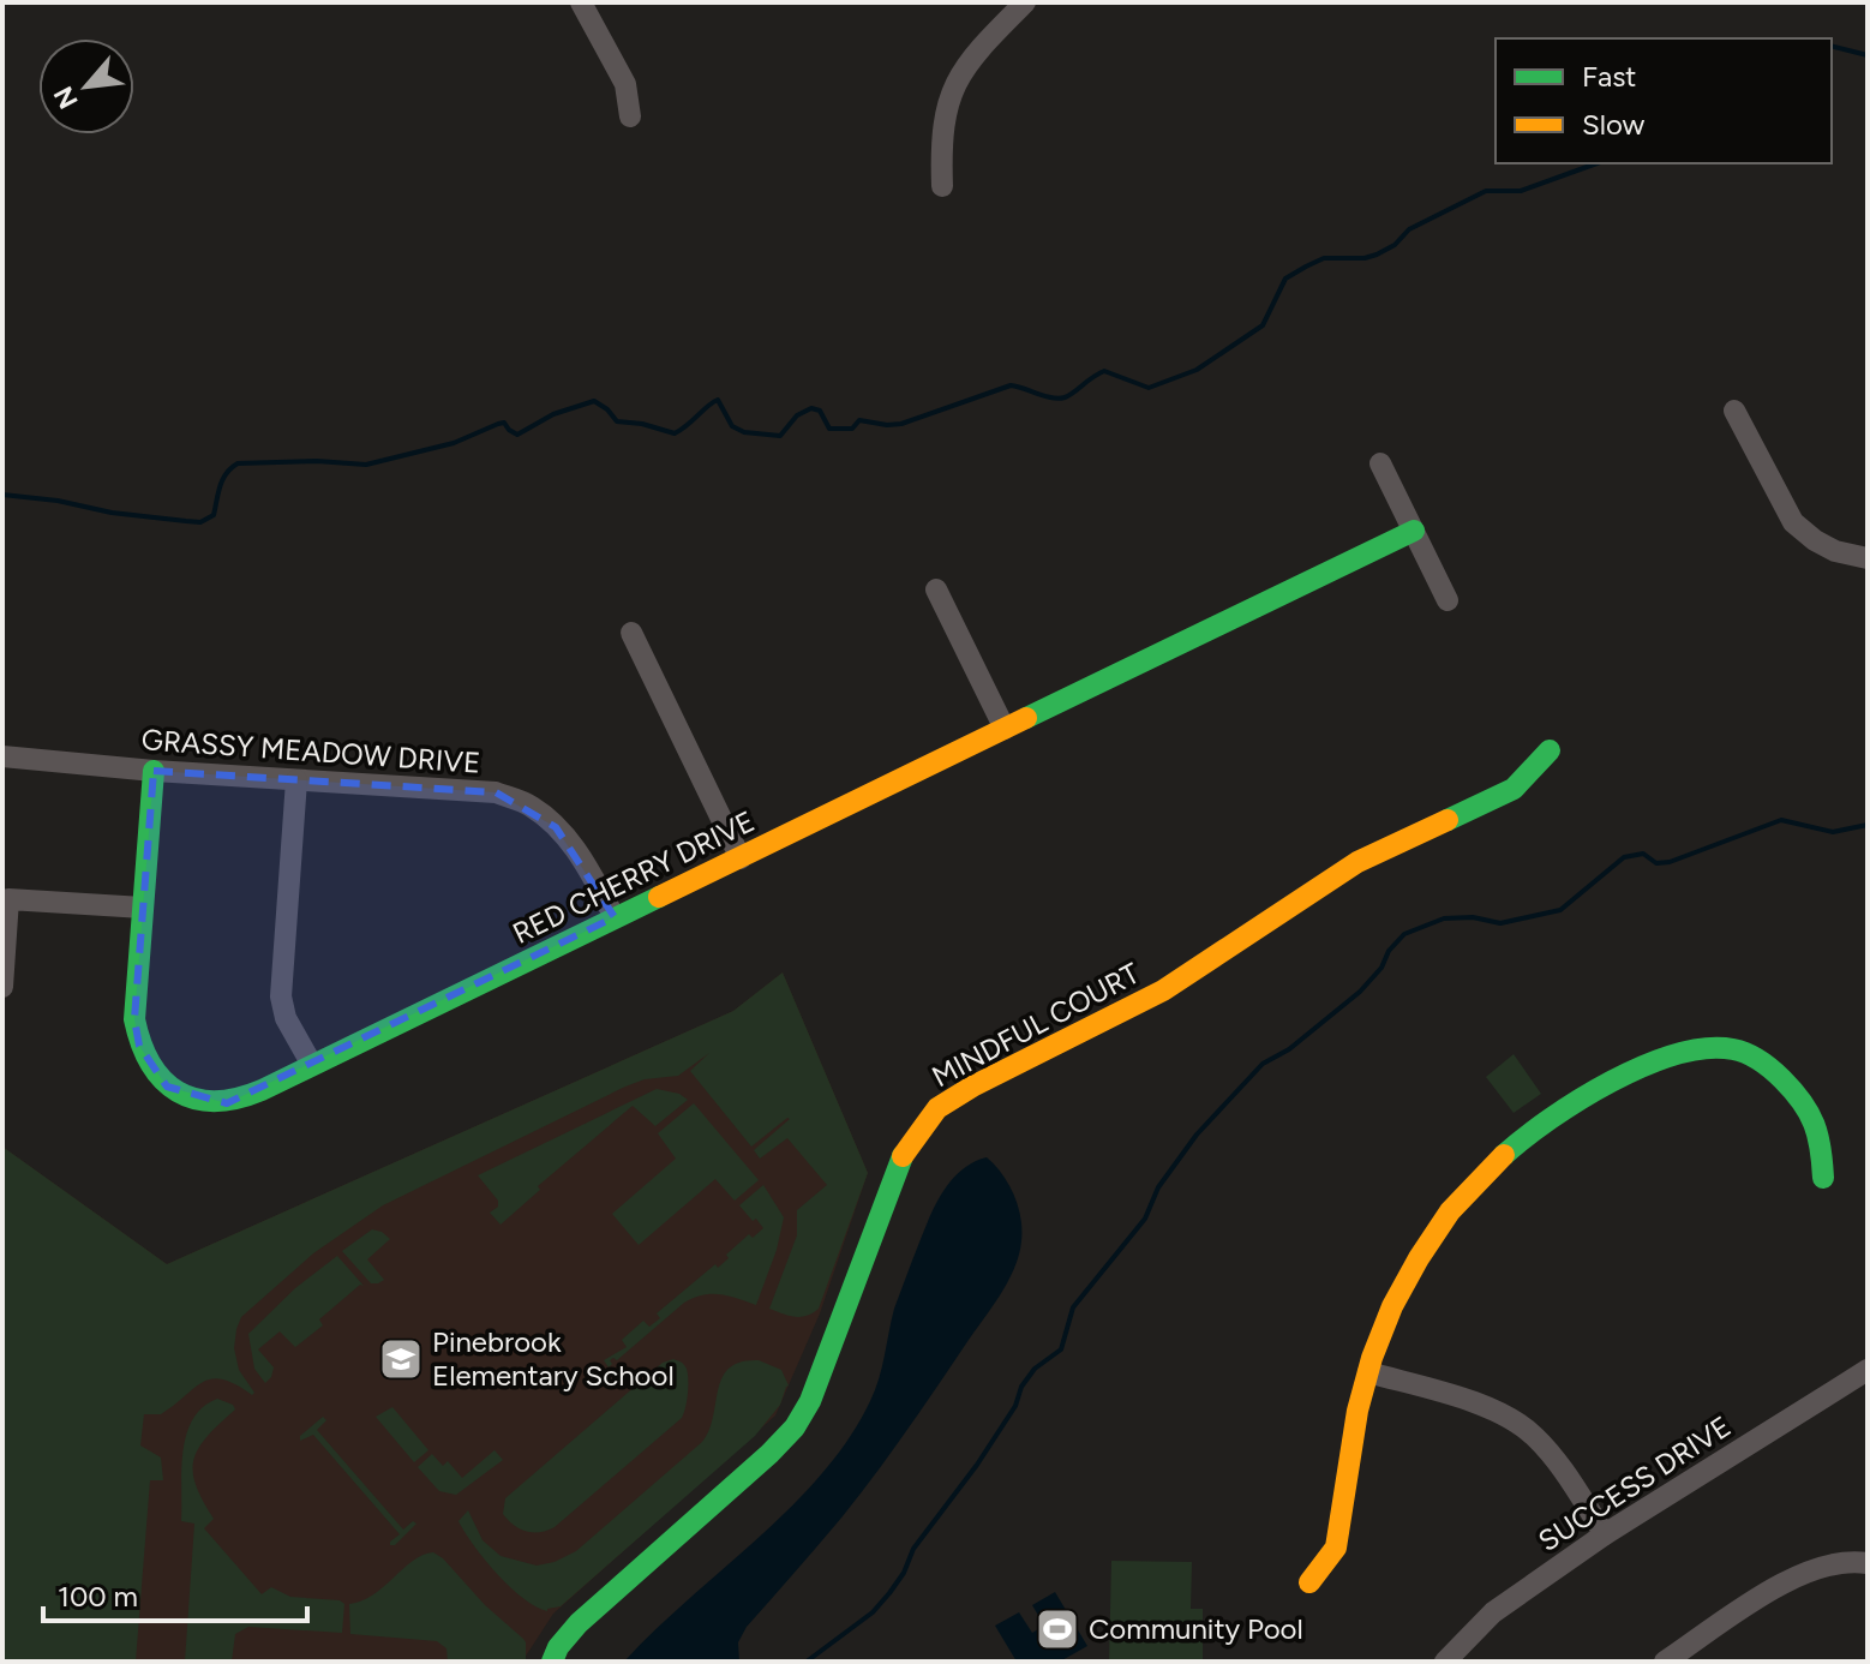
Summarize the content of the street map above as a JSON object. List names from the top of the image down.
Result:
{
  "streets": {
    "street": [
      "GRASSY MEADOW DRIVE",
      "RED CHERRY DRIVE",
      "MINDFUL COURT",
      "SUCCESS DRIVE"
    ]
  },
  "crossings": [
    ["GRASSY MEADOW DRIVE", "RED CHERRY DRIVE"]
  ],
  "places": {
    "school or university": ["Pinebrook Elementary School"],
    "sports": ["Community Pool"]
  },
  "legend": ["Fast", "Slow"],
  "scale_bar": "100 m",
  "north": "bottom left"
}
